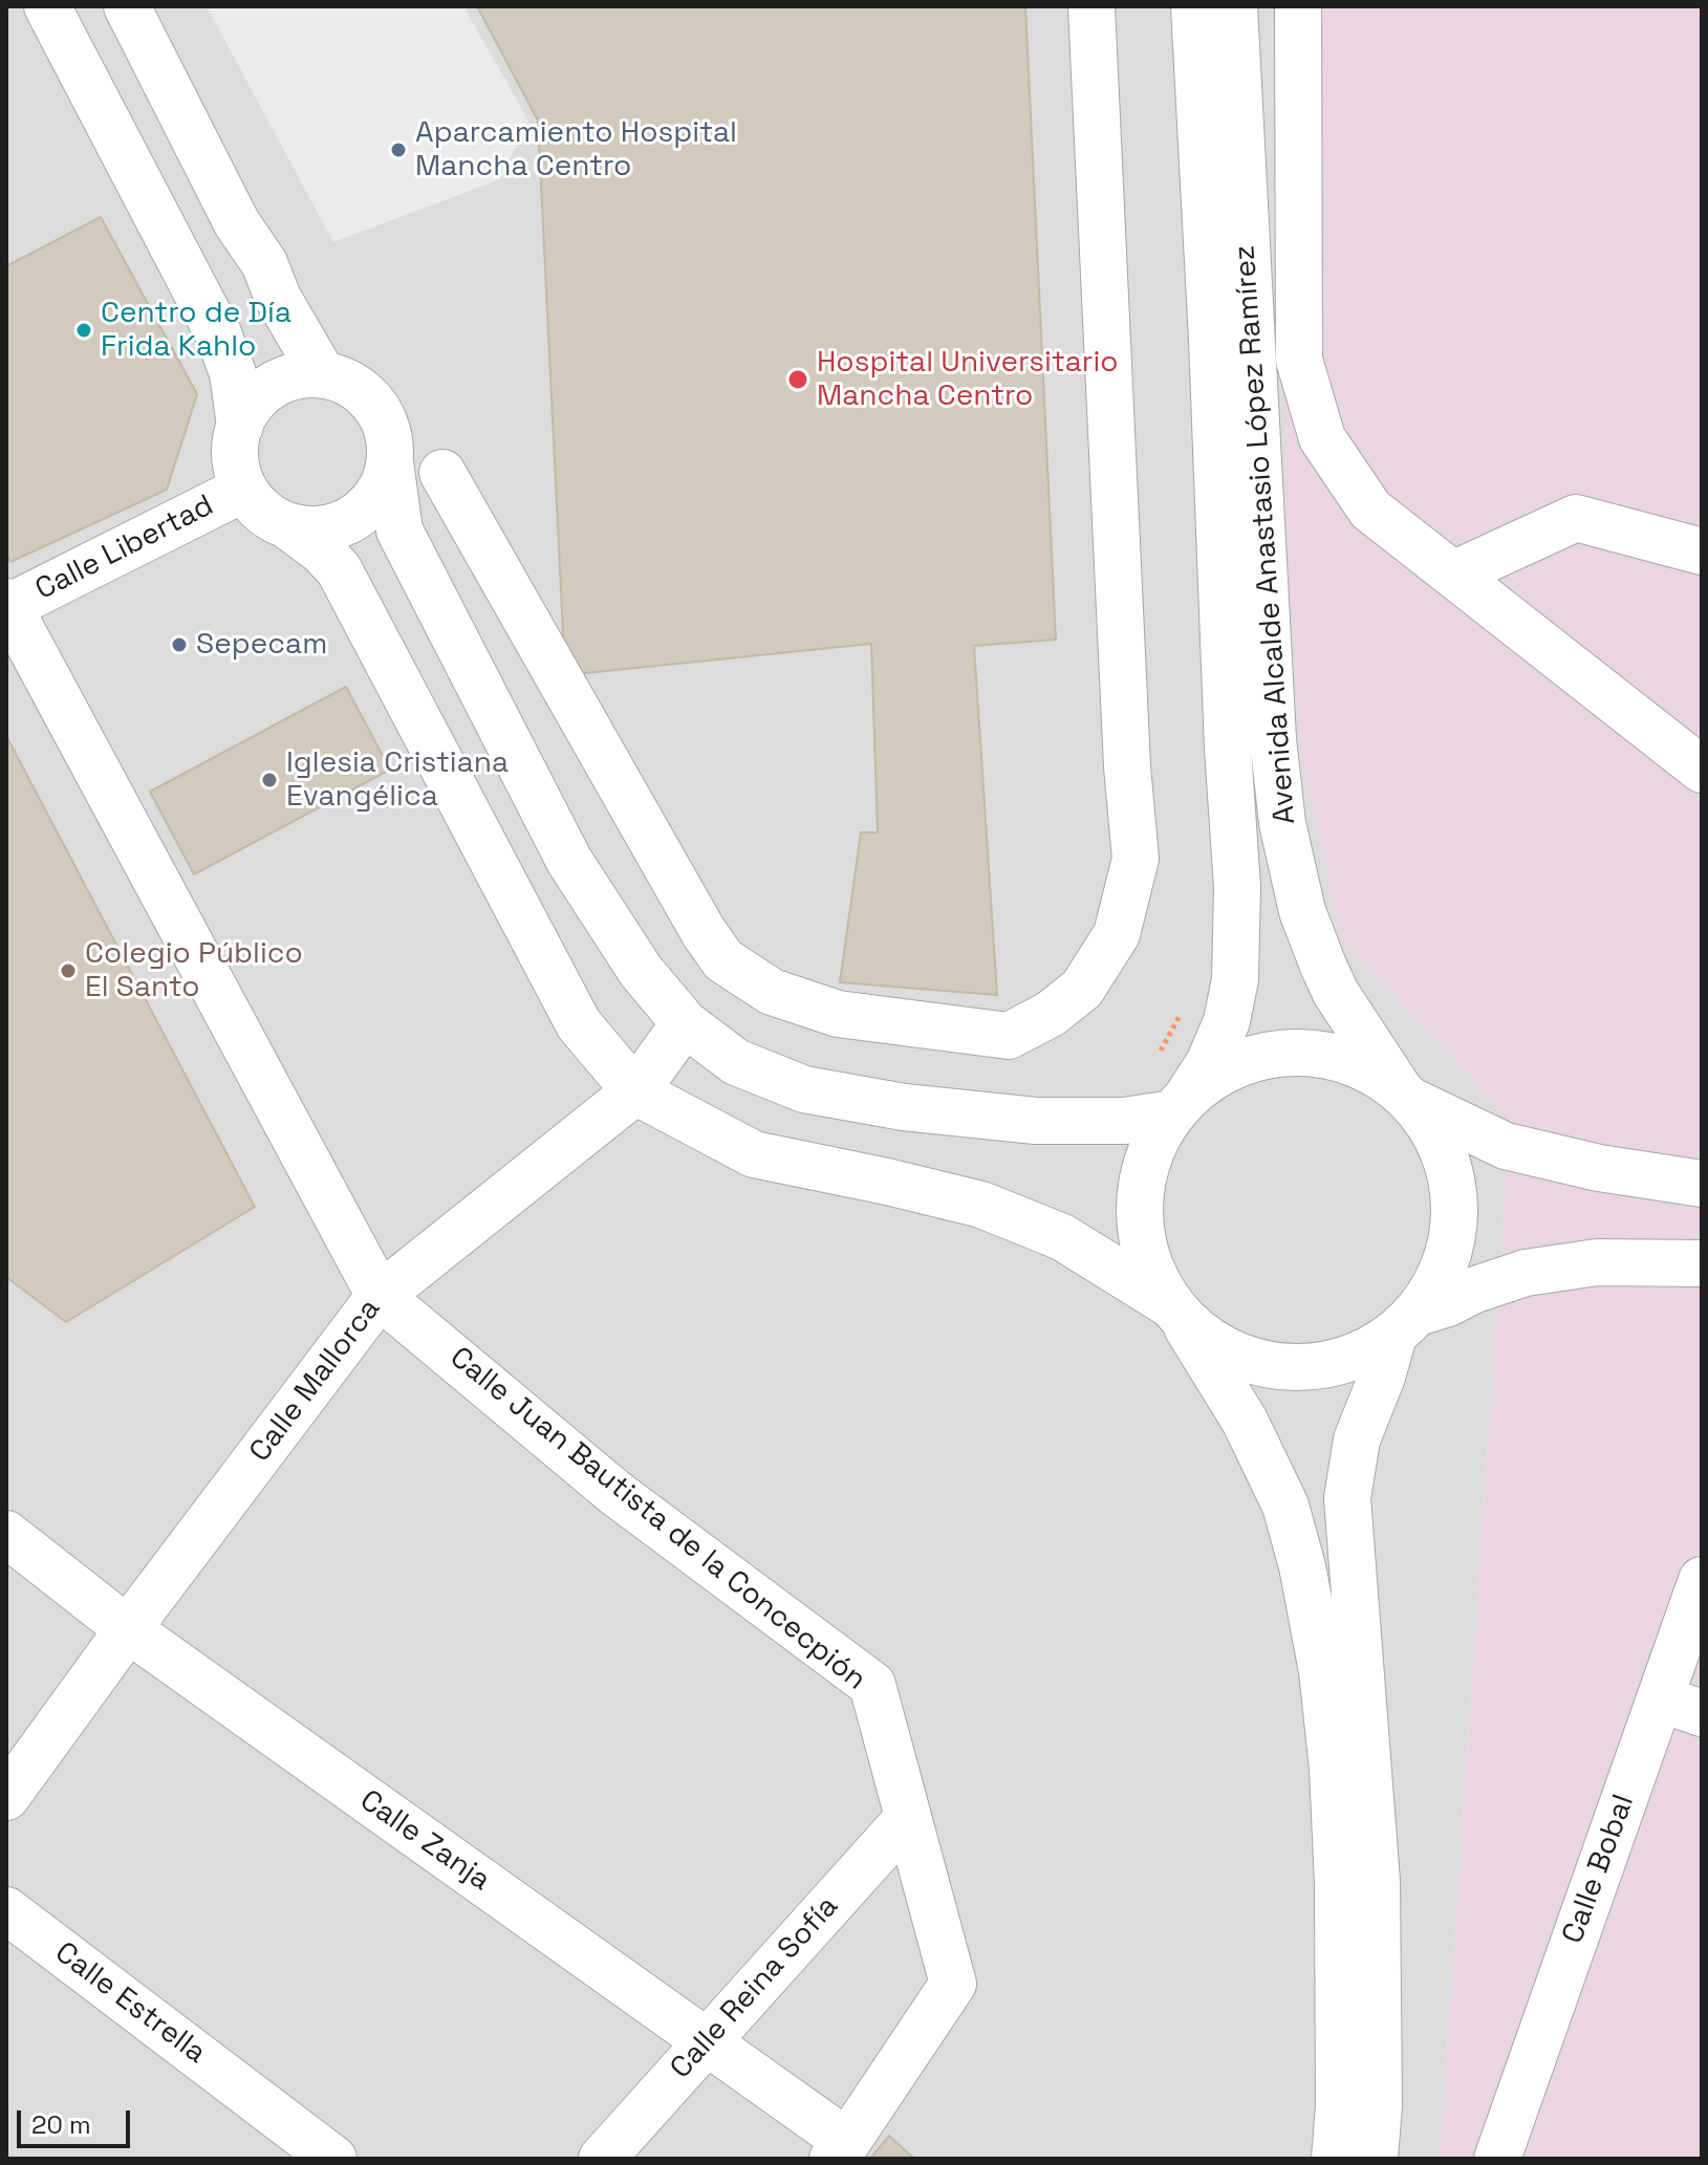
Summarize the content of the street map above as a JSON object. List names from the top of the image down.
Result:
{
  "streets": {
    "street": [
      "Avenida Alcalde Anastasio López Ramírez",
      "Calle Libertad",
      "Calle Mallorca",
      "Calle Juan Bautista de la Concecpión",
      "Calle Zanja",
      "Calle Bobal",
      "Calle Reina Sofía",
      "Calle Estrella"
    ]
  },
  "crossings": [
    ["Calle Libertad", "Calle Juan Bautista de la Concecpión"],
    ["Calle Mallorca", "Calle Juan Bautista de la Concecpión"],
    ["Calle Mallorca", "Calle Zanja"],
    ["Calle Juan Bautista de la Concecpión", "Calle Zanja"],
    ["Calle Juan Bautista de la Concecpión", "Calle Reina Sofía"],
    ["Calle Zanja", "Calle Reina Sofía"]
  ],
  "places": [
    "Aparcamiento Hospital Mancha Centro",
    "Centro de Día Frida Kahlo",
    "Hospital Universitario Mancha Centro",
    "Sepecam",
    "Iglesia Cristiana Evangélica",
    "Colegio Público El Santo"
  ],
  "scale_bar": "20 m"
}
